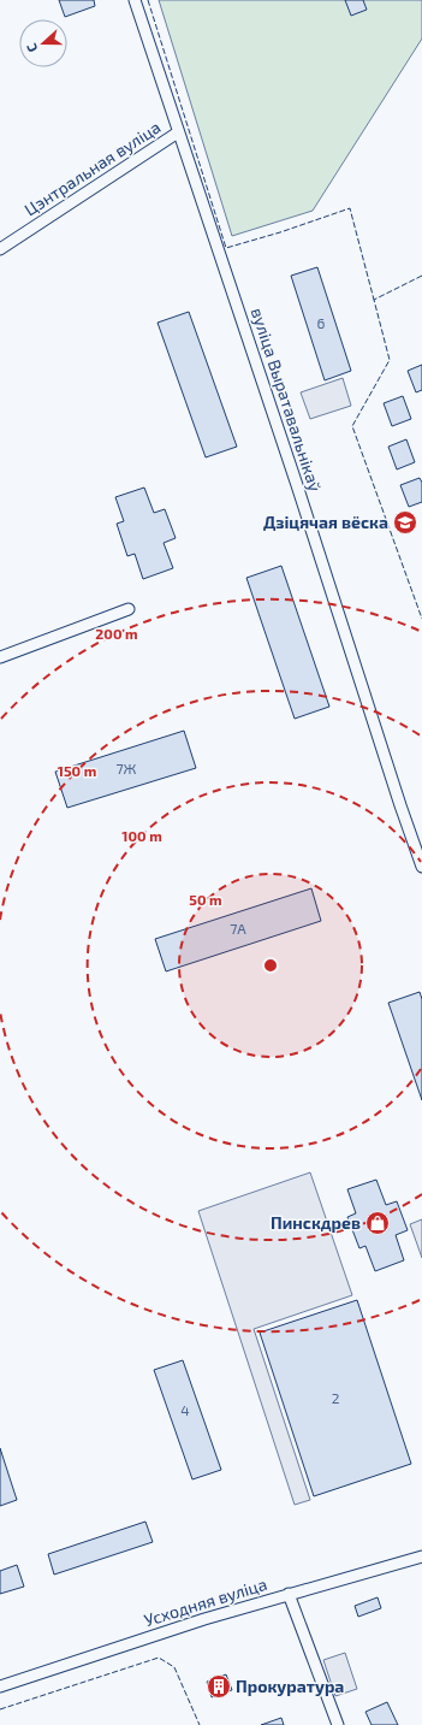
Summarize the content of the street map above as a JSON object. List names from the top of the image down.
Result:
{
  "streets": {
    "street": ["Цэнтральная вуліца", "вуліца Выратавальнікаў", "Усходняя вуліца"]
  },
  "crossings": [
    ["Цэнтральная вуліца", "вуліца Выратавальнікаў"]
  ],
  "places": {
    "school or university": ["Дзіцячая вёска"],
    "shop": ["Пинскдрев"],
    "building": ["Прокуратура"]
  },
  "house_numbers": [
    "6",
    "7Ж",
    "7А",
    "2",
    "4"
  ],
  "north": "left",
  "rings": [
    "200 m",
    "150 m",
    "100 m",
    "50 m"
  ]
}
